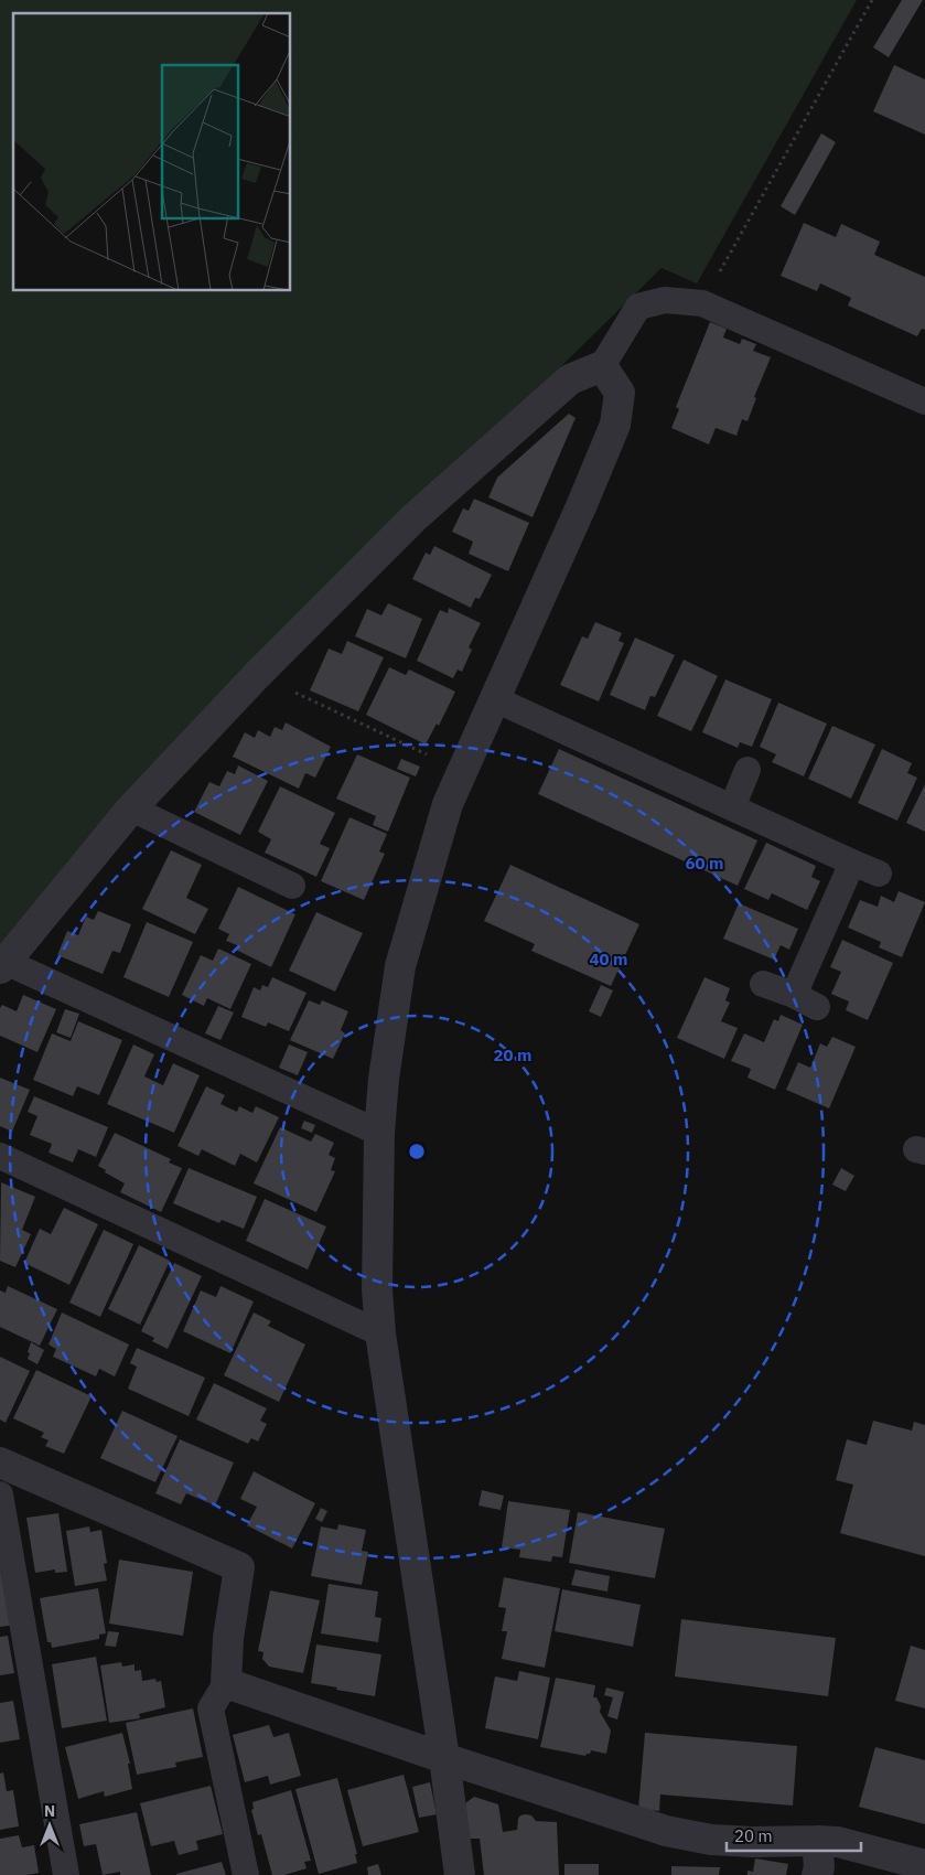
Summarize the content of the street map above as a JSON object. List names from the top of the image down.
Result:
{
  "scale_bar": "20 m",
  "north": "top",
  "rings": ["60 m", "40 m", "20 m"]
}
